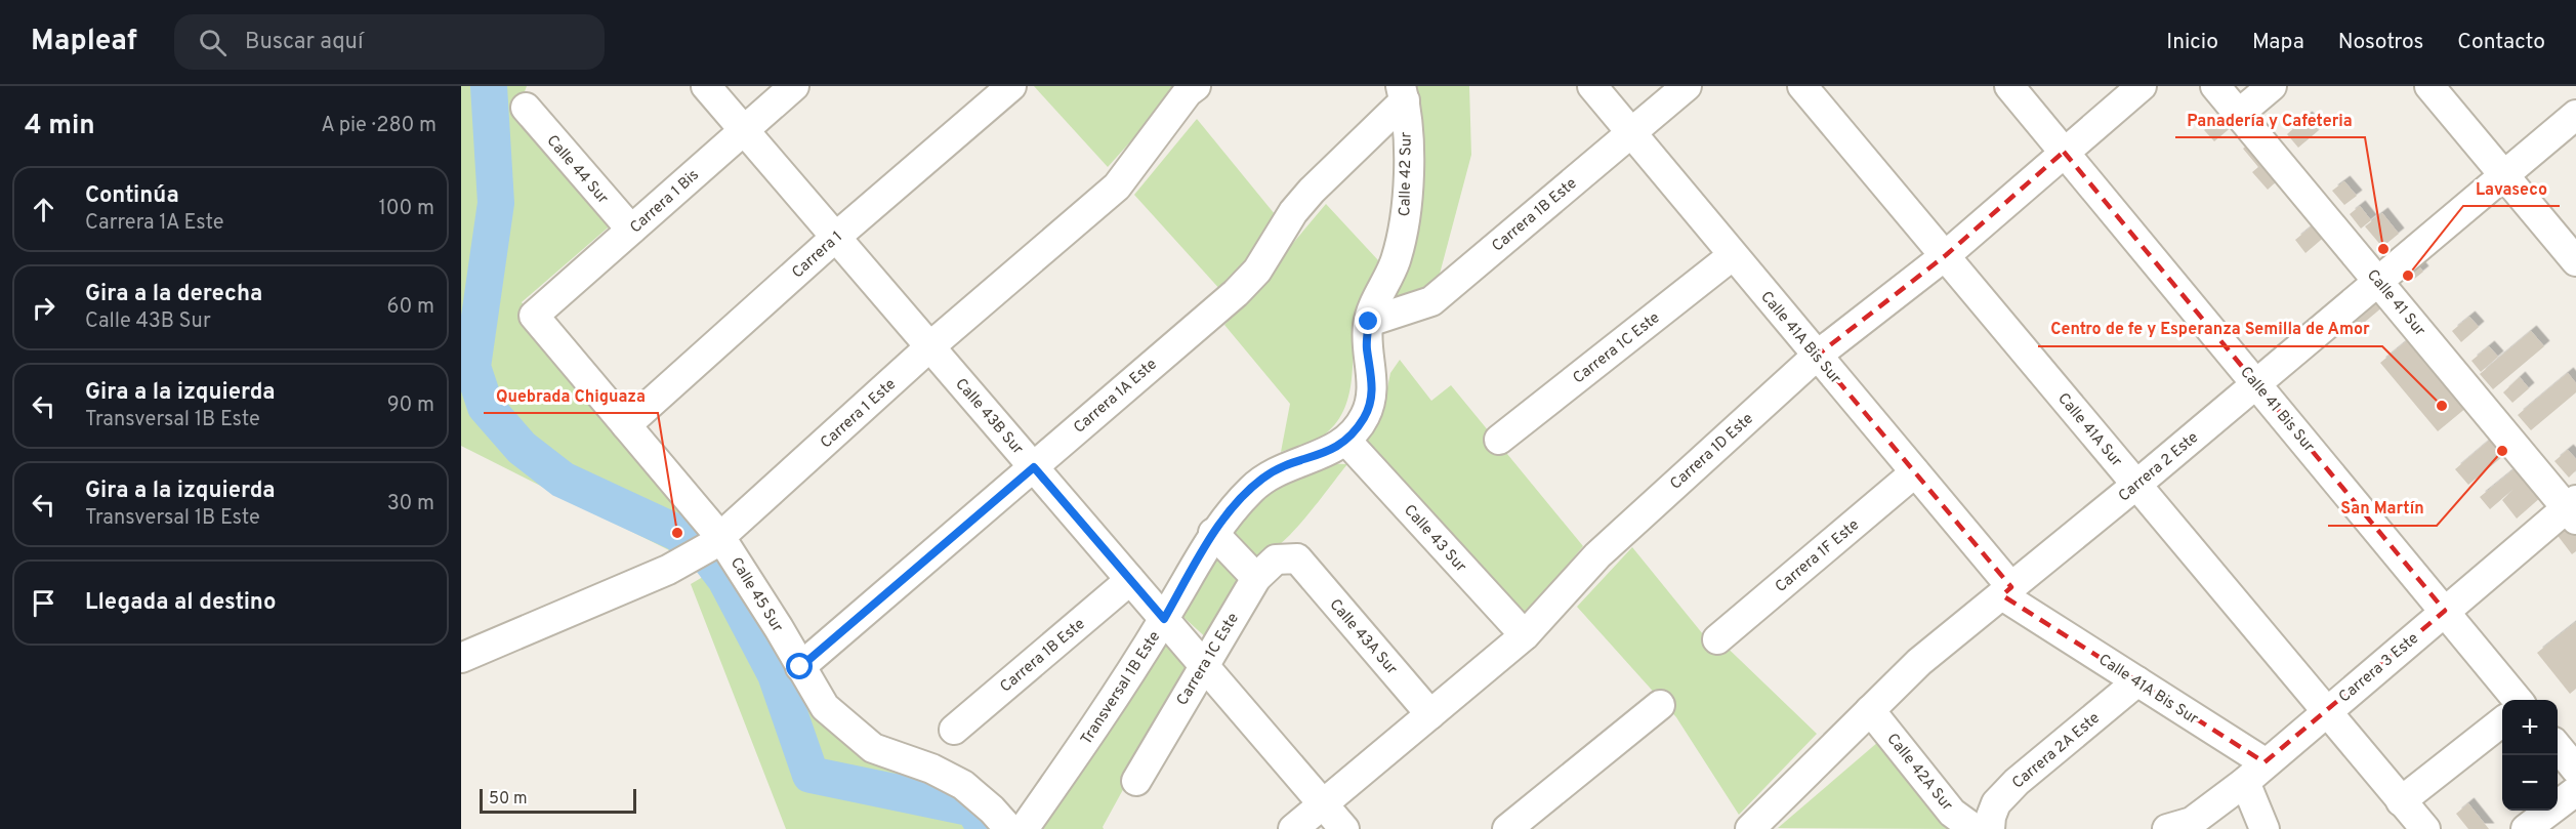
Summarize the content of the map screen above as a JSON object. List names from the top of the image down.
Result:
{
  "streets": {
    "street": [
      "Calle 44 Sur",
      "Calle 42 Sur",
      "Carrera 1 Bis",
      "Carrera 1B Este",
      "Carrera 1",
      "Calle 41 Sur",
      "Calle 41A Bis Sur",
      "Carrera 1C Este",
      "Carrera 1A Este",
      "Calle 41 Bis Sur",
      "Carrera 1 Este",
      "Calle 43B Sur",
      "Calle 41A Sur",
      "Carrera 1D Este",
      "Carrera 2 Este",
      "Calle 43 Sur",
      "Carrera 1F Este",
      "Calle 45 Sur",
      "Calle 43A Sur",
      "Carrera 3 Este",
      "Transversal 1B Este",
      "Carrera 2A Este",
      "Calle 42A Sur"
    ]
  },
  "crossings": [
    ["Calle 44 Sur", "Carrera 1 Bis"],
    ["Calle 42 Sur", "Carrera 1A Este"],
    ["Calle 42 Sur", "Transversal 1B Este"],
    ["Carrera 1 Bis", "Calle 43B Sur"],
    ["Carrera 1 Bis", "Calle 45 Sur"],
    ["Carrera 1B Este", "Calle 41A Bis Sur"],
    ["Carrera 1B Este", "Calle 43B Sur"],
    ["Carrera 1B Este", "Transversal 1B Este"],
    ["Carrera 1", "Calle 43B Sur"],
    ["Carrera 1", "Calle 45 Sur"],
    ["Calle 41 Sur", "Carrera 2 Este"],
    ["Calle 41 Sur", "Carrera 3 Este"],
    ["Calle 41A Bis Sur", "Carrera 1C Este"],
    ["Calle 41A Bis Sur", "Carrera 1D Este"],
    ["Calle 41A Bis Sur", "Carrera 2 Este"],
    ["Calle 41A Bis Sur", "Carrera 1F Este"],
    ["Calle 41A Bis Sur", "Carrera 3 Este"],
    ["Calle 41A Bis Sur", "Carrera 2A Este"],
    ["Carrera 1C Este", "Calle 43B Sur"],
    ["Carrera 1C Este", "Calle 43A Sur"],
    ["Carrera 1A Este", "Calle 43B Sur"],
    ["Carrera 1A Este", "Calle 45 Sur"],
    ["Calle 41 Bis Sur", "Carrera 1D Este"],
    ["Calle 41 Bis Sur", "Carrera 2 Este"],
    ["Calle 41 Bis Sur", "Carrera 3 Este"],
    ["Carrera 1 Este", "Calle 43B Sur"],
    ["Carrera 1 Este", "Calle 45 Sur"],
    ["Calle 43B Sur", "Carrera 1D Este"],
    ["Calle 43B Sur", "Transversal 1B Este"],
    ["Calle 41A Sur", "Carrera 1D Este"],
    ["Calle 41A Sur", "Carrera 2 Este"],
    ["Calle 41A Sur", "Carrera 3 Este"],
    ["Carrera 1D Este", "Calle 43 Sur"],
    ["Carrera 1D Este", "Calle 43A Sur"],
    ["Carrera 2 Este", "Calle 42A Sur"],
    ["Calle 43 Sur", "Transversal 1B Este"]
  ],
  "places": [
    "Panadería y Cafeteria",
    "Lavaseco",
    "Centro de fe y Esperanza Semilla de Amor",
    "San Martín",
    "Quebrada Chiguaza"
  ],
  "scale_bar": "50 m",
  "page": {
    "header": "Mapleaf",
    "search": "Buscar aquí",
    "nav": [
      "Inicio",
      "Mapa",
      "Nosotros",
      "Contacto"
    ],
    "heading": ["4 min", "A pie · 280 m"],
    "list": [
      ["Continúa", "Carrera 1A Este", "100 m"],
      ["Gira a la derecha", "Calle 43B Sur", "60 m"],
      ["Gira a la izquierda", "Transversal 1B Este", "90 m"],
      ["Gira a la izquierda", "Transversal 1B Este", "30 m"],
      "Llegada al destino"
    ],
    "map_buttons": ["+", "−"],
    "scale": "50 m"
  }
}
